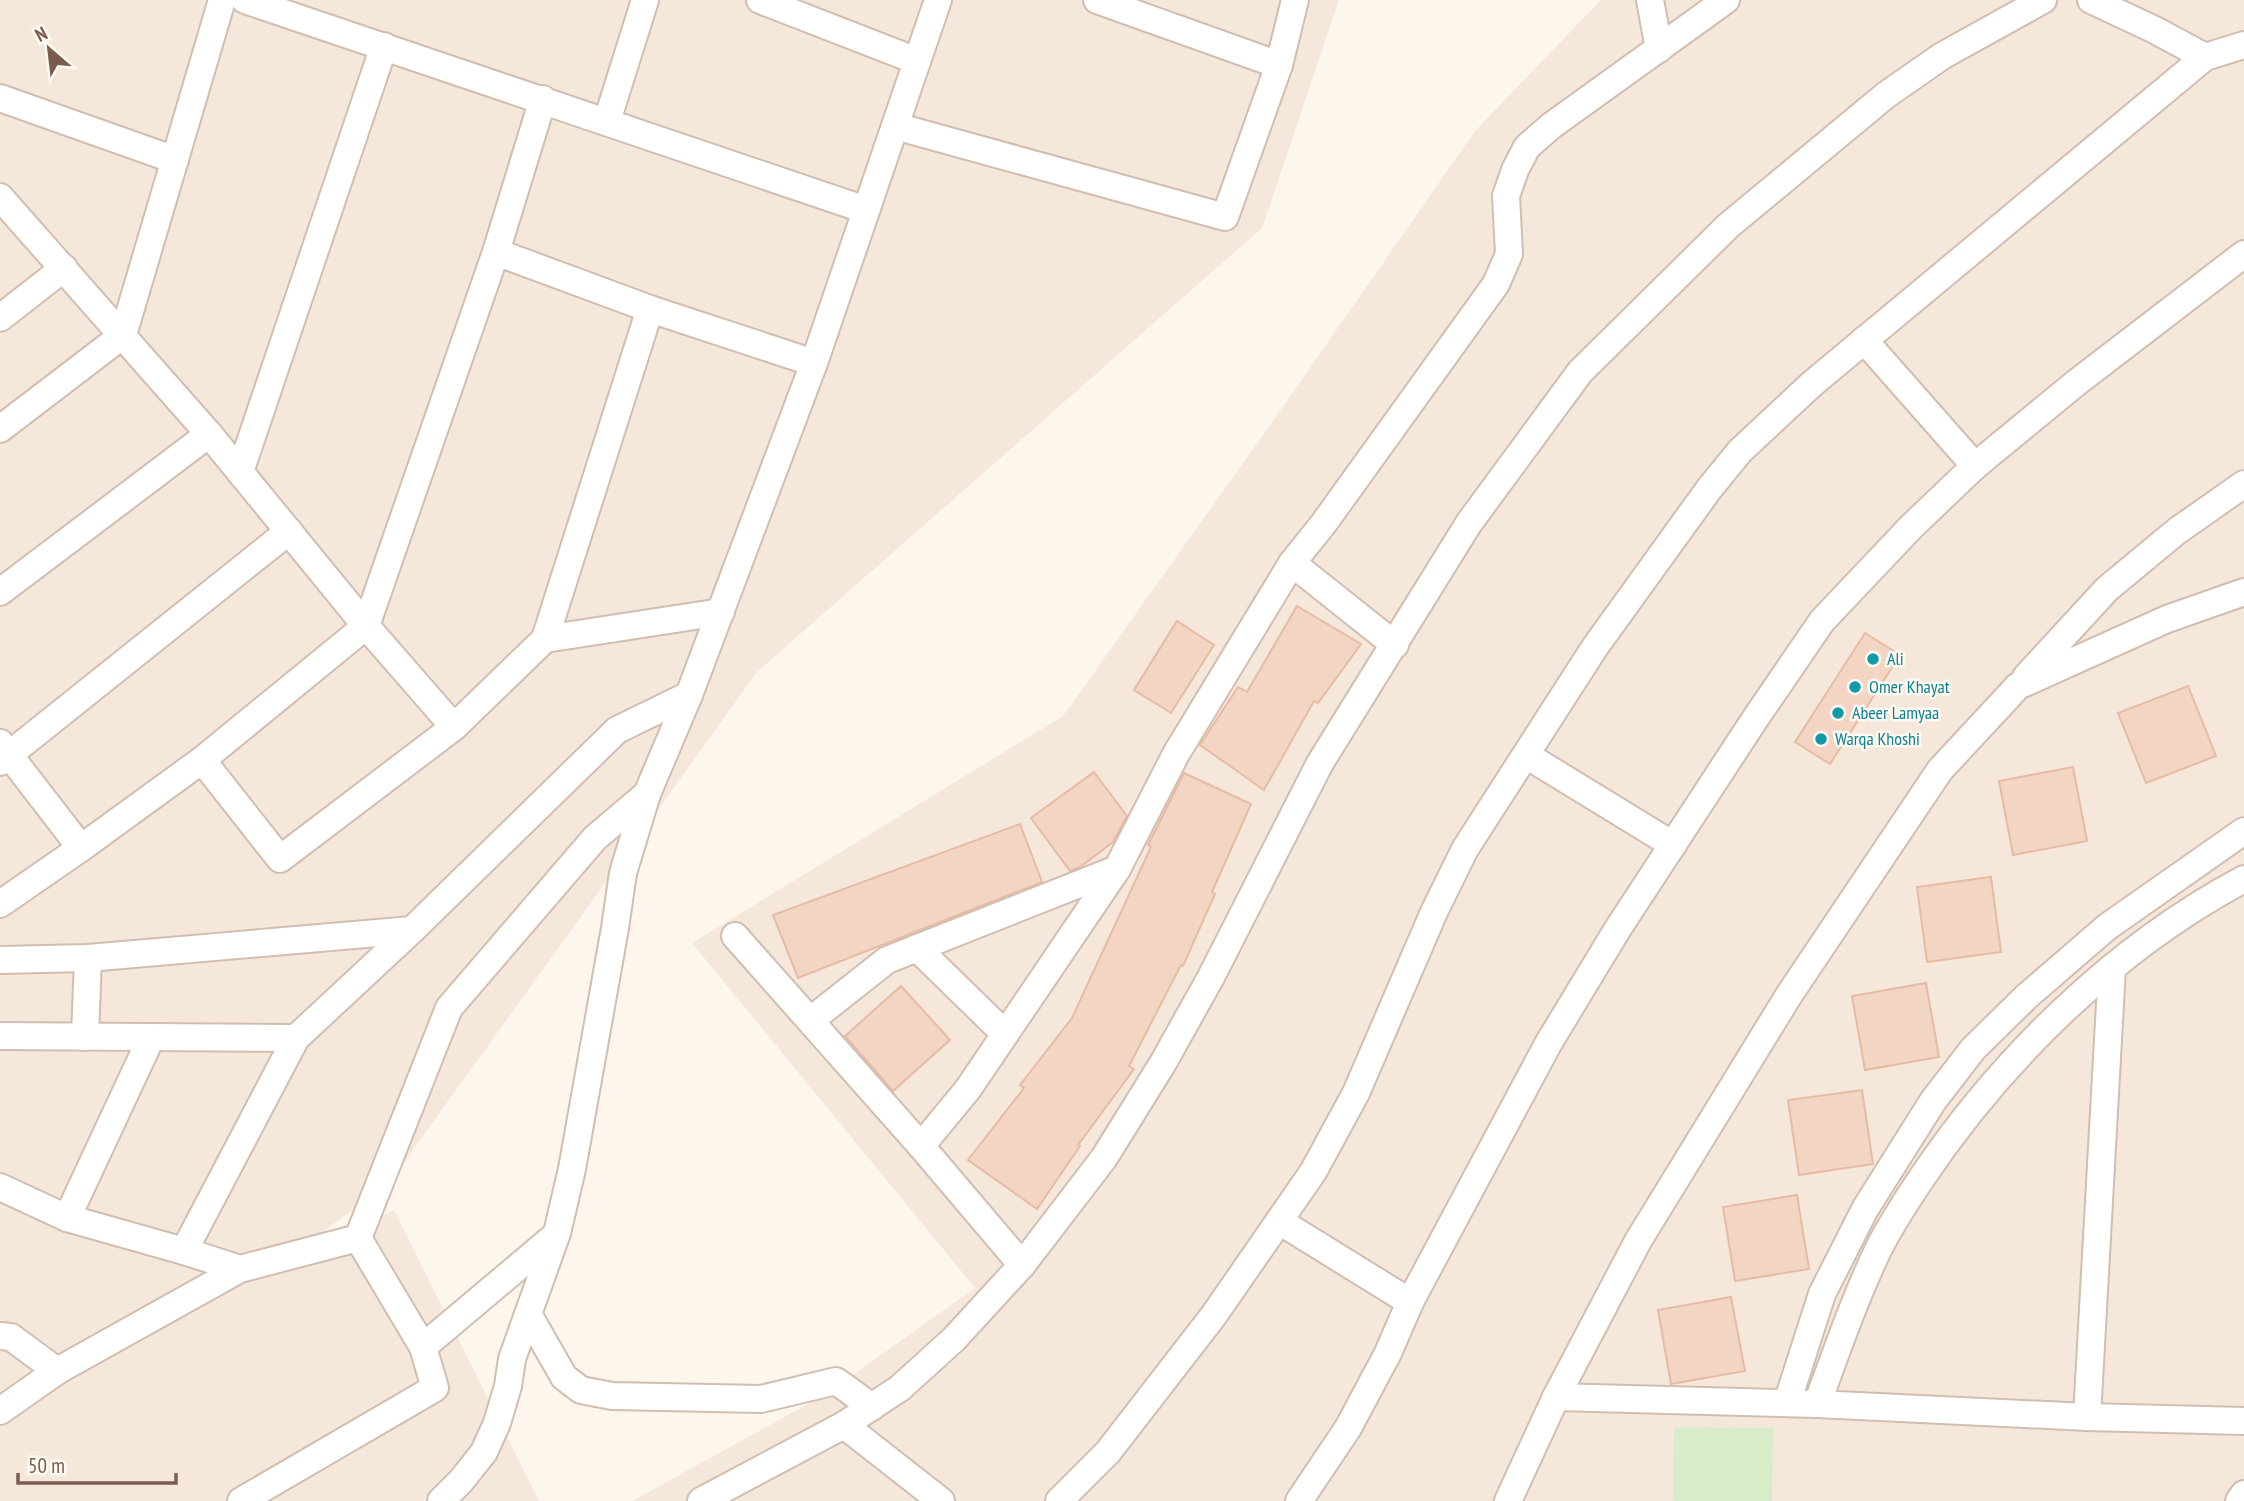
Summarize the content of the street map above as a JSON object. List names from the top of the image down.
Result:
{
  "places": [
    "Ali",
    "Omer Khayat",
    "Abeer Lamyaa",
    "Warqa Khoshi"
  ],
  "scale_bar": "50 m",
  "north": "top left"
}
